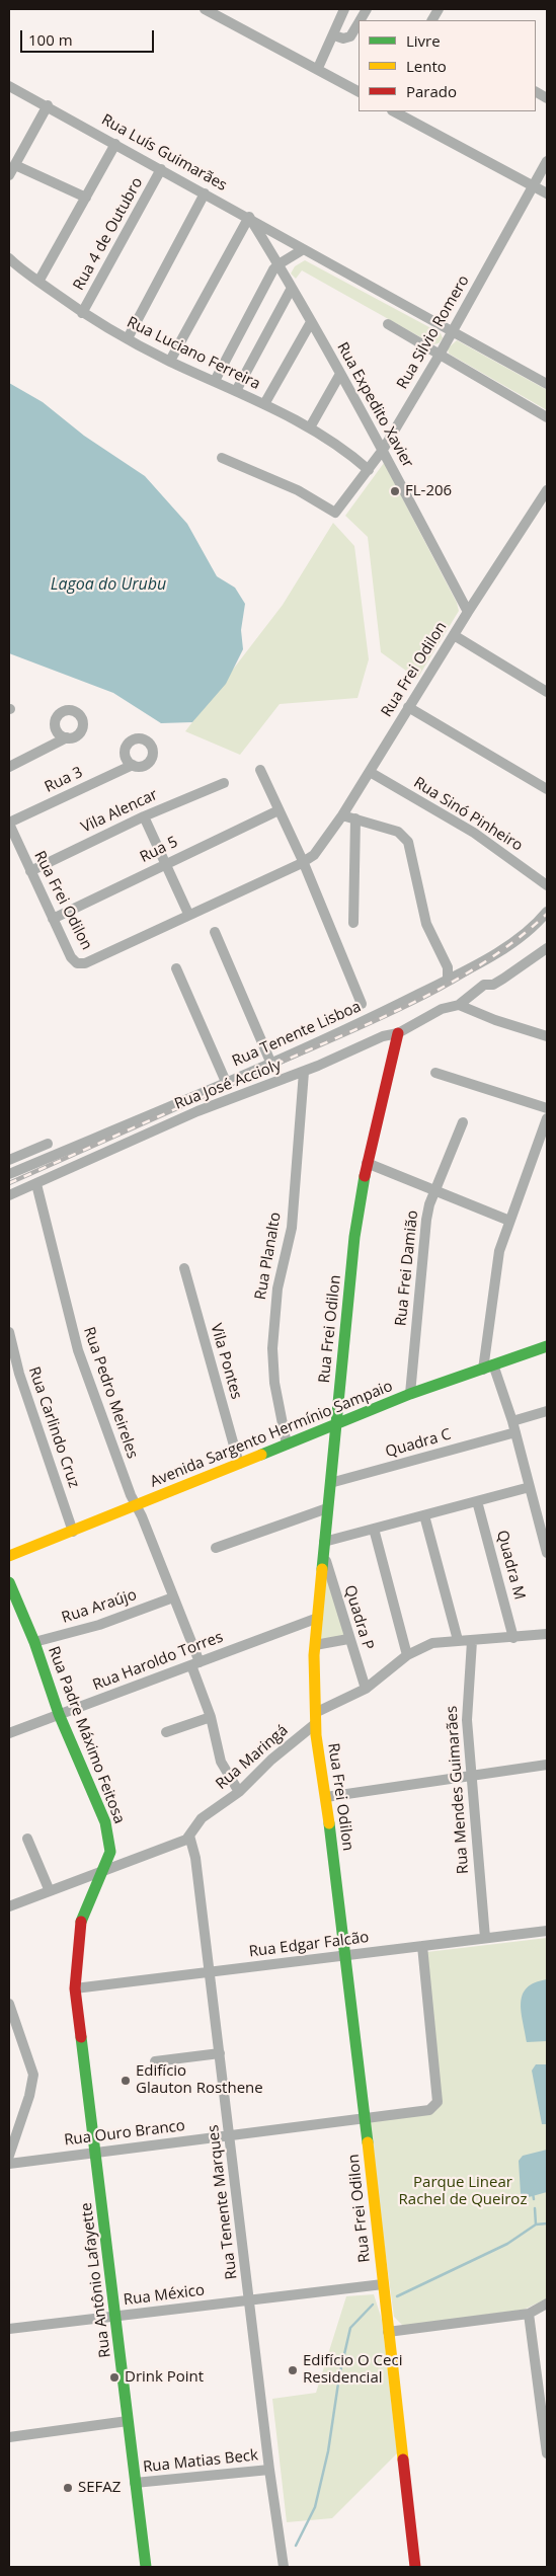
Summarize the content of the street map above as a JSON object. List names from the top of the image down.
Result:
{
  "streets": {
    "street": [
      "Rua Luís Guimarães",
      "Rua 4 de Outubro",
      "Rua Silvio Romero",
      "Rua Luciano Ferreira",
      "Rua Expedito Xavier",
      "Rua Frei Odilon",
      "Rua 3",
      "Vila Alencar",
      "Rua Sinó Pinheiro",
      "Rua 5",
      "Rua Tenente Lisboa",
      "Rua José Accioly",
      "Rua Planalto",
      "Rua Frei Damião",
      "Vila Pontes",
      "Rua Pedro Meireles",
      "Rua Carlindo Cruz",
      "Avenida Sargento Hermínio Sampaio",
      "Quadra C",
      "Quadra M",
      "Rua Araújo",
      "Quadra P",
      "Rua Haroldo Torres",
      "Rua Padre Máximo Feitosa",
      "Rua Maringá",
      "Rua Mendes Guimarães",
      "Rua Edgar Falcão",
      "Rua Ouro Branco",
      "Rua Tenente Marques",
      "Rua Antônio Lafayette",
      "Rua México",
      "Rua Matias Beck"
    ]
  },
  "crossings": [
    ["Rua Luís Guimarães", "Rua 4 de Outubro"],
    ["Rua Luís Guimarães", "Rua Silvio Romero"],
    ["Rua Luís Guimarães", "Rua Expedito Xavier"],
    ["Rua 4 de Outubro", "Rua Luciano Ferreira"],
    ["Rua Silvio Romero", "Rua Luciano Ferreira"],
    ["Rua Silvio Romero", "Rua Expedito Xavier"],
    ["Rua Expedito Xavier", "Rua Frei Odilon"],
    ["Rua Frei Odilon", "Rua 3"],
    ["Rua Frei Odilon", "Vila Alencar"],
    ["Rua Frei Odilon", "Rua Sinó Pinheiro"],
    ["Rua Frei Odilon", "Rua 5"],
    ["Rua Frei Odilon", "Rua José Accioly"],
    ["Rua Frei Odilon", "Avenida Sargento Hermínio Sampaio"],
    ["Rua Frei Odilon", "Quadra C"],
    ["Rua Frei Odilon", "Quadra P"],
    ["Rua Frei Odilon", "Rua Haroldo Torres"],
    ["Rua Frei Odilon", "Rua Maringá"],
    ["Rua Frei Odilon", "Rua Edgar Falcão"],
    ["Rua Frei Odilon", "Rua Ouro Branco"],
    ["Rua Frei Odilon", "Rua México"],
    ["Rua José Accioly", "Rua Planalto"],
    ["Rua José Accioly", "Rua Pedro Meireles"],
    ["Rua Planalto", "Avenida Sargento Hermínio Sampaio"],
    ["Rua Frei Damião", "Avenida Sargento Hermínio Sampaio"],
    ["Vila Pontes", "Avenida Sargento Hermínio Sampaio"],
    ["Rua Pedro Meireles", "Avenida Sargento Hermínio Sampaio"],
    ["Rua Pedro Meireles", "Rua Araújo"],
    ["Rua Pedro Meireles", "Rua Haroldo Torres"],
    ["Rua Pedro Meireles", "Rua Maringá"],
    ["Rua Carlindo Cruz", "Avenida Sargento Hermínio Sampaio"],
    ["Rua Araújo", "Rua Padre Máximo Feitosa"],
    ["Rua Haroldo Torres", "Rua Padre Máximo Feitosa"],
    ["Rua Padre Máximo Feitosa", "Rua Edgar Falcão"],
    ["Rua Padre Máximo Feitosa", "Rua Antônio Lafayette"],
    ["Rua Maringá", "Rua Tenente Marques"],
    ["Rua Mendes Guimarães", "Rua Edgar Falcão"],
    ["Rua Edgar Falcão", "Rua Ouro Branco"],
    ["Rua Edgar Falcão", "Rua Tenente Marques"],
    ["Rua Edgar Falcão", "Rua Antônio Lafayette"],
    ["Rua Ouro Branco", "Rua Tenente Marques"],
    ["Rua Ouro Branco", "Rua Antônio Lafayette"],
    ["Rua Tenente Marques", "Rua México"],
    ["Rua Tenente Marques", "Rua Matias Beck"],
    ["Rua Antônio Lafayette", "Rua México"],
    ["Rua Antônio Lafayette", "Rua Matias Beck"]
  ],
  "water": ["Lagoa do Urubu"],
  "parks": ["Parque Linear Rachel de Queiroz"],
  "places": [
    "FL-206",
    "Edifício Glauton Rosthene",
    "Edifício O Ceci Residencial",
    "Drink Point",
    "SEFAZ"
  ],
  "legend": ["Livre", "Lento", "Parado"],
  "scale_bar": "100 m"
}
